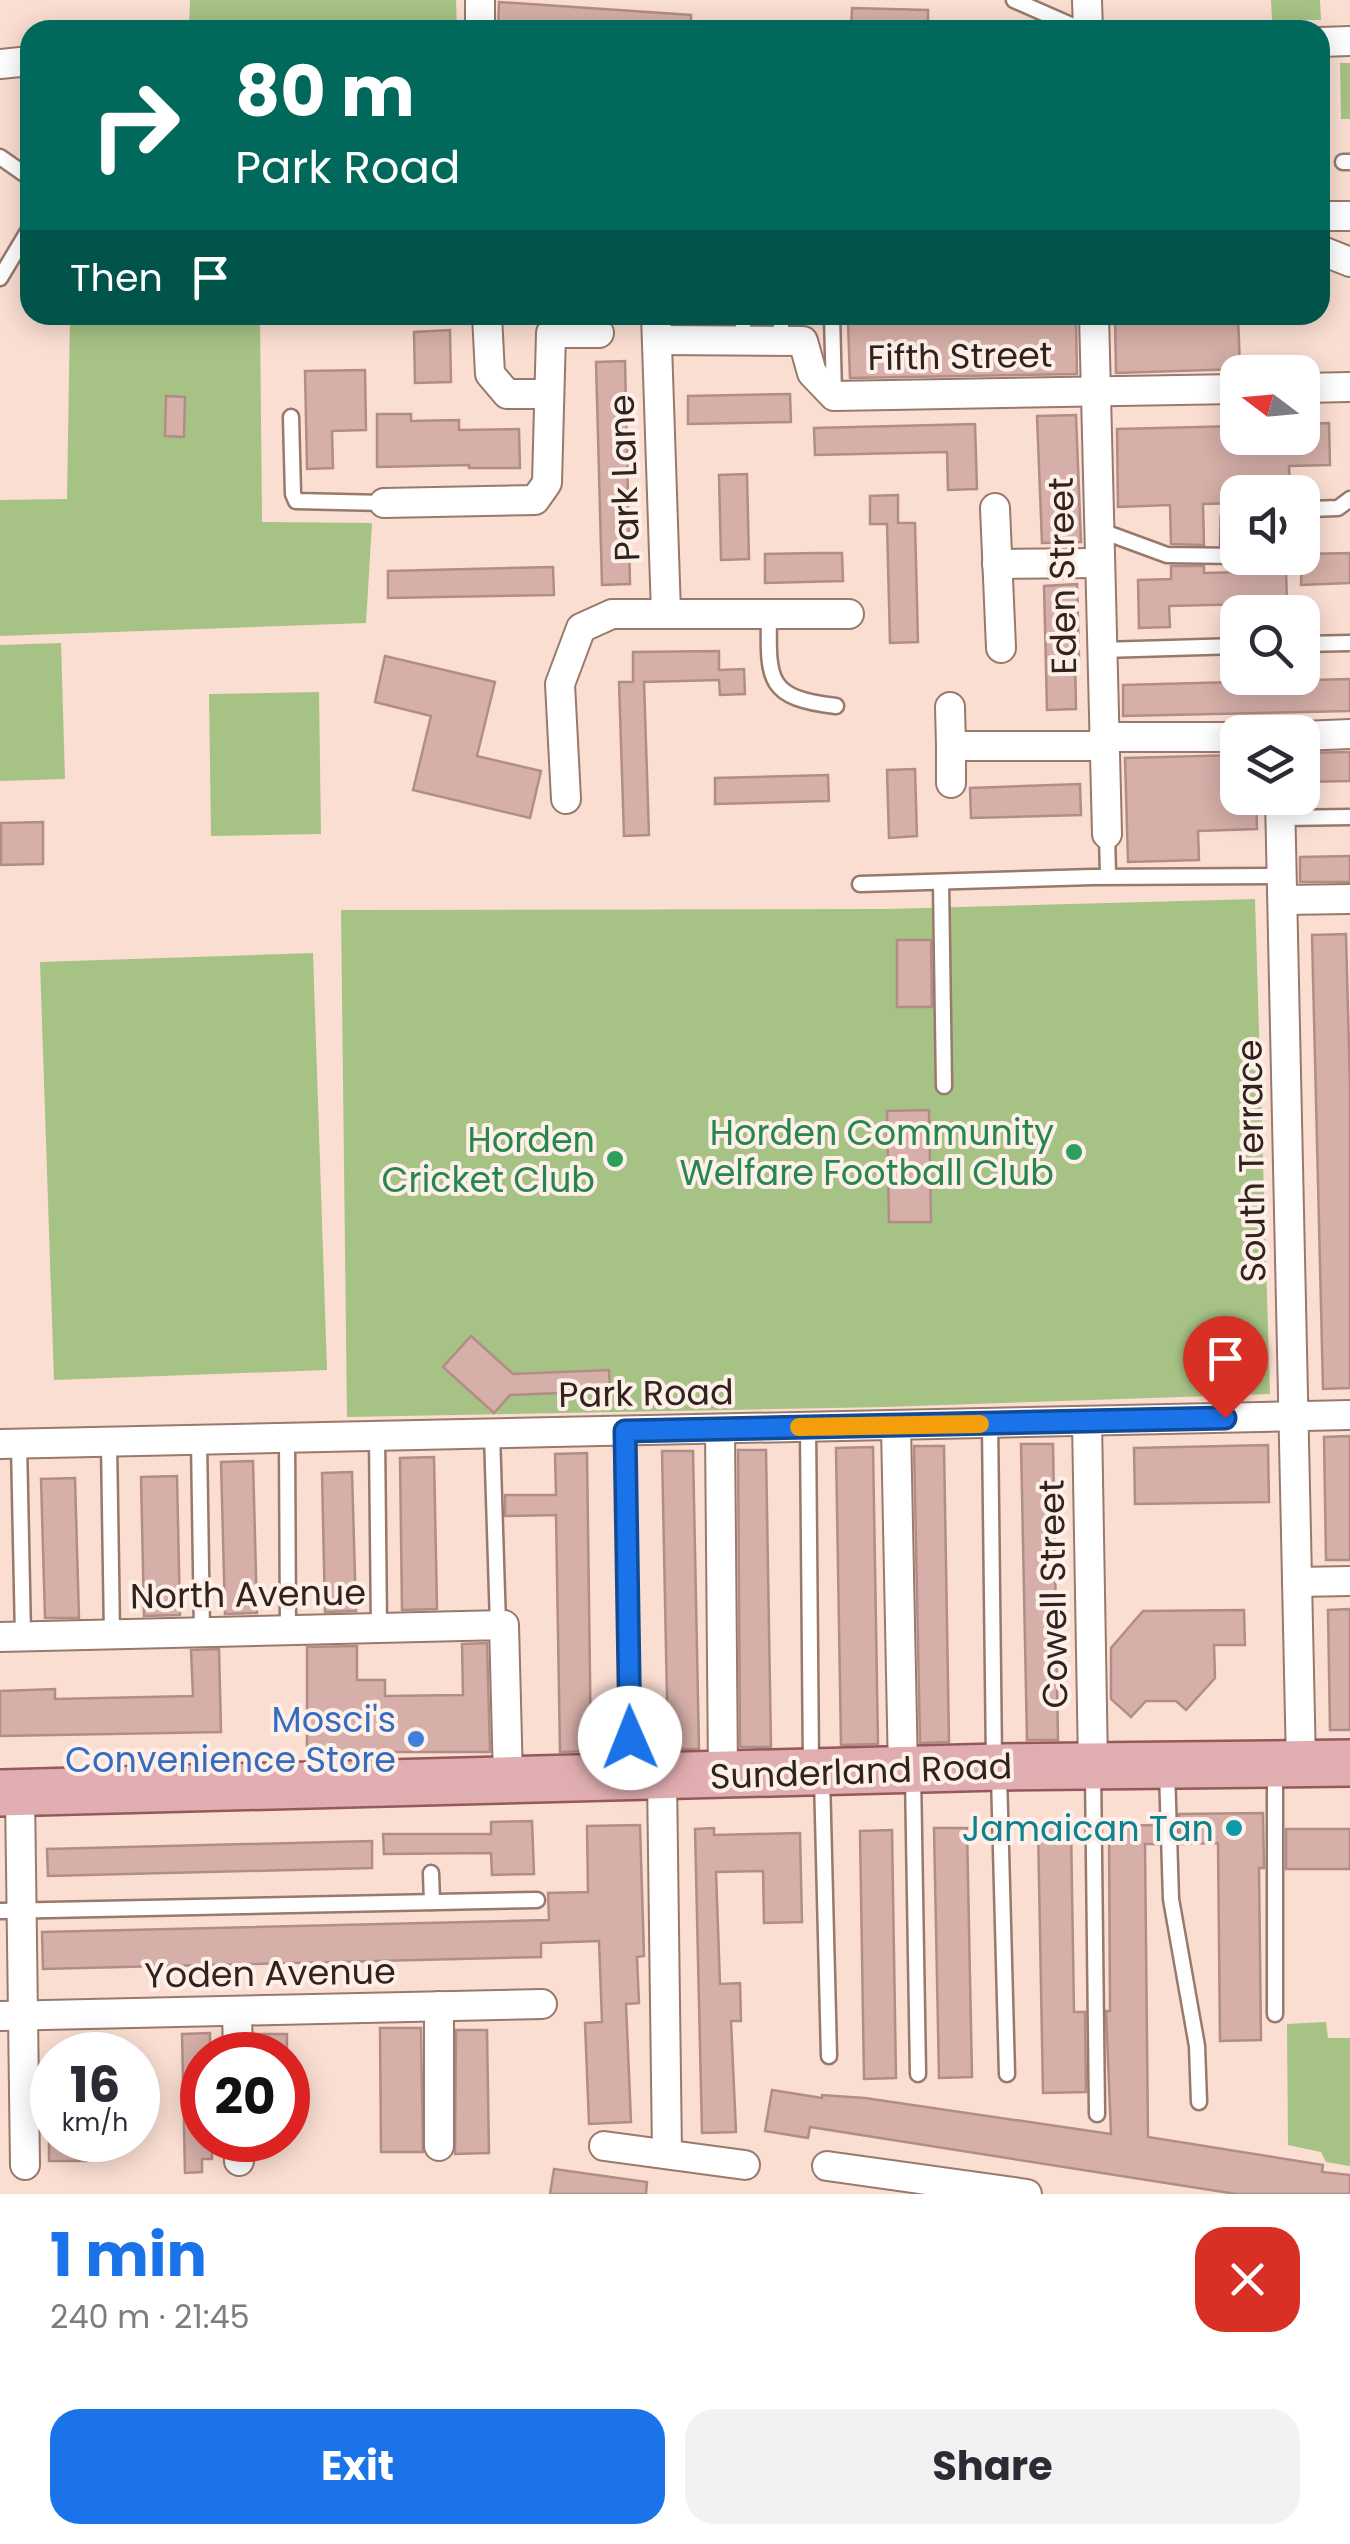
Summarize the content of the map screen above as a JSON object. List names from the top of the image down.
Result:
{
  "streets": {
    "main road": ["Sunderland Road"],
    "street": [
      "Fifth Street",
      "Park Lane",
      "Eden Street",
      "South Terrace",
      "Park Road",
      "North Avenue",
      "Cowell Street",
      "Yoden Avenue"
    ]
  },
  "crossings": [
    ["Fifth Street", "Park Lane"],
    ["Fifth Street", "Eden Street"],
    ["South Terrace", "Park Road"],
    ["South Terrace", "Sunderland Road"],
    ["Park Road", "Cowell Street"],
    ["Cowell Street", "Sunderland Road"]
  ],
  "places": [
    "Horden Community Welfare Football Club",
    "Horden Cricket Club",
    "Mosci's Convenience Store",
    "Jamaican Tan"
  ],
  "north": "left",
  "page": {
    "turn": ["80 m", "Park Road"],
    "then": "Then",
    "speed": "16 km/h",
    "limit": "20",
    "heading": ["1 min", "240 m · 21:45"],
    "buttons": ["Exit", "Share"]
  }
}
